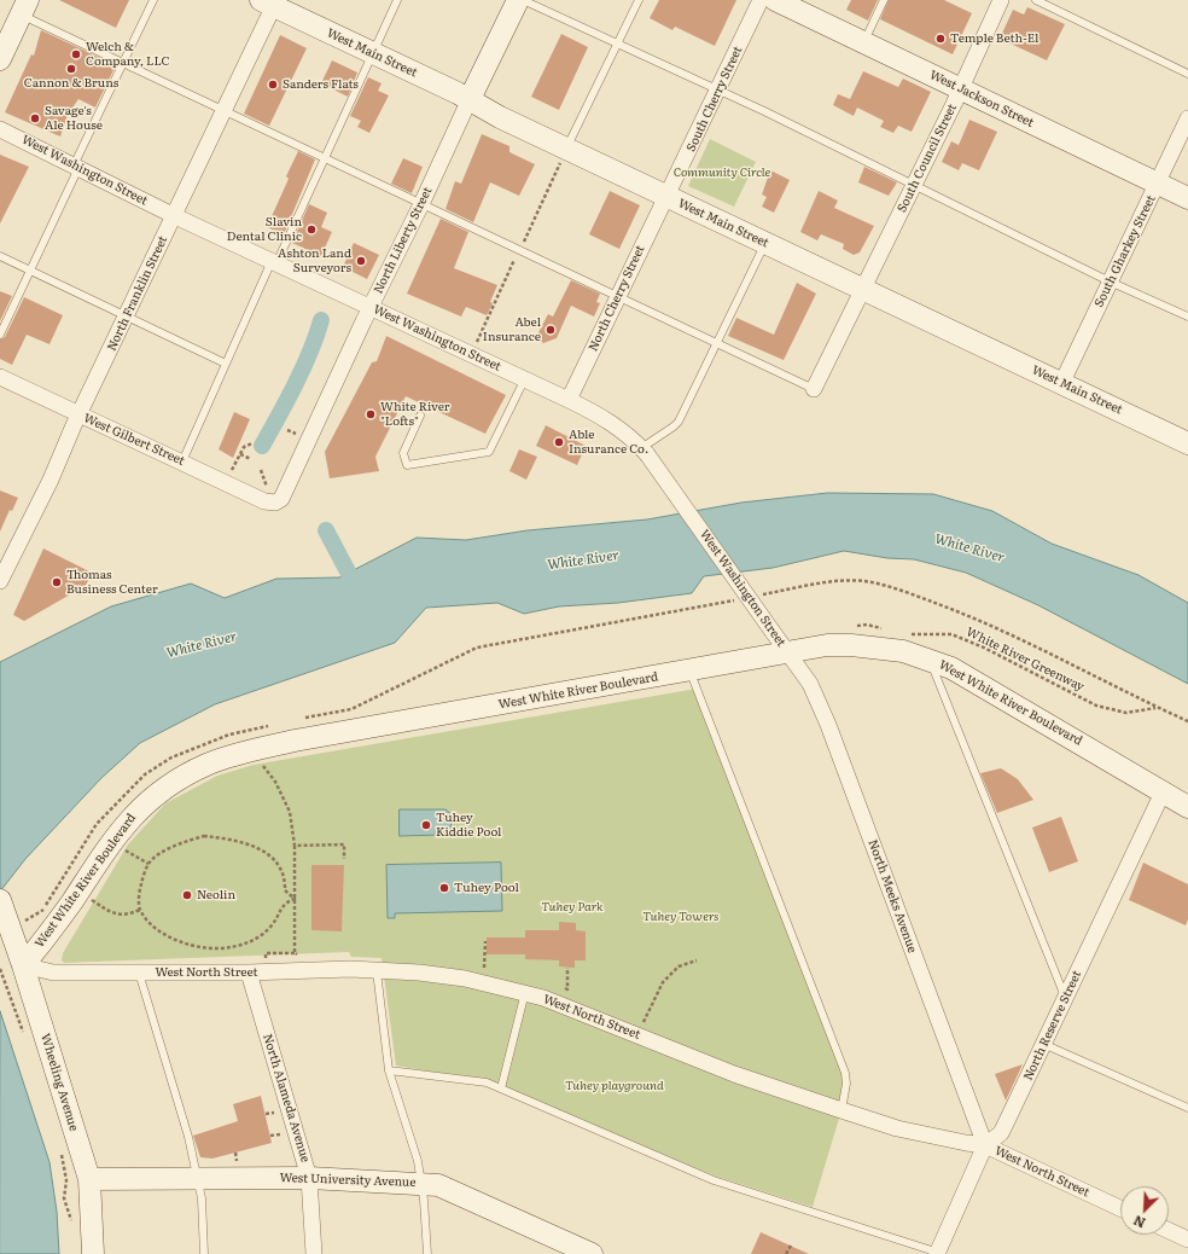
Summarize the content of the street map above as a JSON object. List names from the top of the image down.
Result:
{
  "streets": {
    "main road": [
      "West Main Street",
      "West Jackson Street",
      "West White River Boulevard",
      "Wheeling Avenue",
      "West University Avenue"
    ],
    "street": [
      "South Cherry Street",
      "South Council Street",
      "West Washington Street",
      "North Liberty Street",
      "South Gharkey Street",
      "North Franklin Street",
      "North Cherry Street",
      "West Gilbert Street",
      "North Meeks Avenue",
      "West North Street",
      "North Reserve Street",
      "North Alameda Avenue"
    ],
    "path": ["White River Greenway"]
  },
  "crossings": [
    ["West Main Street", "South Cherry Street"],
    ["West Main Street", "South Council Street"],
    ["West Main Street", "North Liberty Street"],
    ["West Main Street", "South Gharkey Street"],
    ["West Main Street", "North Franklin Street"],
    ["West Main Street", "North Cherry Street"],
    ["South Cherry Street", "North Cherry Street"],
    ["West Jackson Street", "South Council Street"],
    ["West Jackson Street", "South Gharkey Street"],
    ["West Washington Street", "North Liberty Street"],
    ["West Washington Street", "North Franklin Street"],
    ["West Washington Street", "North Cherry Street"],
    ["West Washington Street", "West White River Boulevard"],
    ["West Washington Street", "North Meeks Avenue"],
    ["North Liberty Street", "West Gilbert Street"],
    ["North Franklin Street", "West Gilbert Street"],
    ["West White River Boulevard", "North Meeks Avenue"],
    ["West White River Boulevard", "West North Street"],
    ["West White River Boulevard", "North Reserve Street"],
    ["West White River Boulevard", "Wheeling Avenue"],
    ["North Meeks Avenue", "West North Street"],
    ["North Meeks Avenue", "North Reserve Street"],
    ["West North Street", "North Reserve Street"],
    ["West North Street", "Wheeling Avenue"],
    ["West North Street", "North Alameda Avenue"],
    ["Wheeling Avenue", "West University Avenue"],
    ["North Alameda Avenue", "West University Avenue"]
  ],
  "water": ["White River"],
  "parks": [
    "Community Circle",
    "Tuhey Park",
    "Tuhey Towers",
    "Tuhey playground"
  ],
  "places": [
    "Temple Beth-El",
    "Welch & Company, LLC",
    "Cannon & Bruns",
    "Sanders Flats",
    "Savage's Ale House",
    "Slavin Dental Clinic",
    "Ashton Land Surveyors",
    "Abel Insurance",
    "White River \"Lofts\"",
    "Able Insurance Co.",
    "Thomas Business Center",
    "Tuhey Kiddie Pool",
    "Tuhey Pool",
    "Neolin"
  ],
  "north": "bottom left"
}
